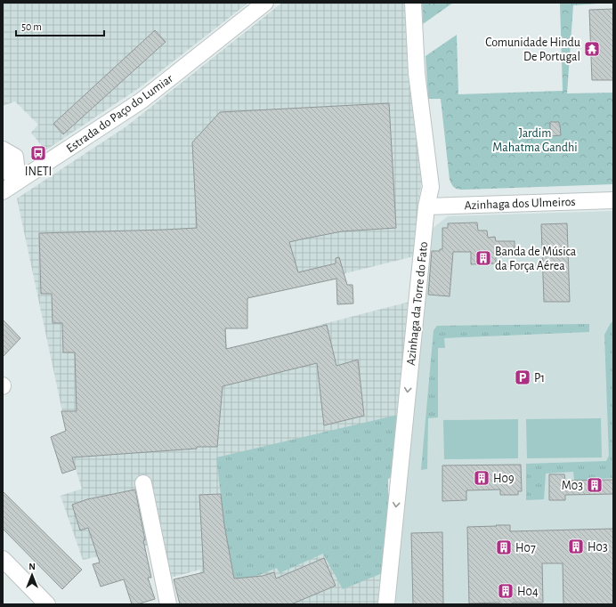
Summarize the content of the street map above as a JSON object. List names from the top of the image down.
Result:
{
  "streets": {
    "street": ["Estrada do Paço do Lumiar", "Azinhaga dos Ulmeiros", "Azinhaga da Torre do Fato"]
  },
  "crossings": [
    ["Azinhaga dos Ulmeiros", "Azinhaga da Torre do Fato"]
  ],
  "one_way": ["Azinhaga da Torre do Fato"],
  "parks": ["Jardim Mahatma Gandhi"],
  "places": {
    "temple": ["Comunidade Hindu De Portugal"],
    "bus stop": ["INETI"],
    "building": [
      "Banda de Música da Força Aérea",
      "H09",
      "M03",
      "H03",
      "H07",
      "H04"
    ],
    "parking": ["P1"]
  },
  "scale_bar": "50 m",
  "north": "top"
}
